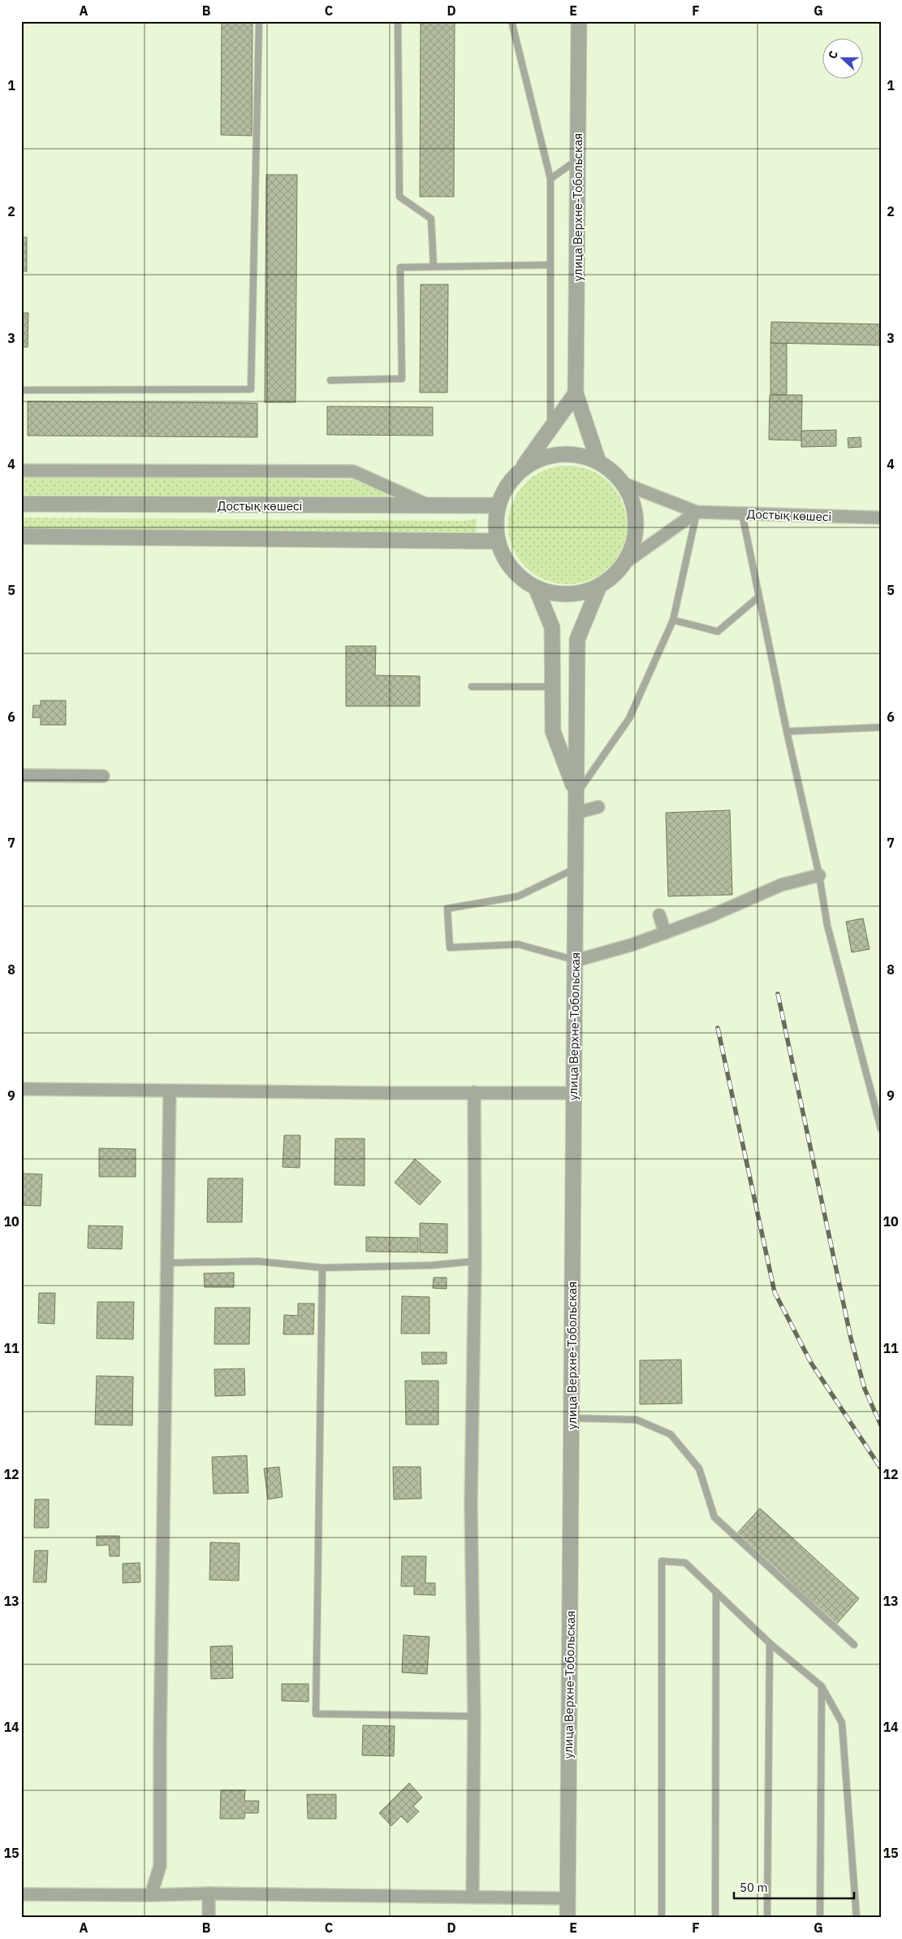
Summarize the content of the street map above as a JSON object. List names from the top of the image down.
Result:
{
  "streets": {
    "street": ["улица Верхне-Тобольская", "Достық көшесі"]
  },
  "crossings": [
    ["улица Верхне-Тобольская", "Достық көшесі"]
  ],
  "scale_bar": "50 m",
  "north": "left",
  "grid": {
    "columns": [
      "A",
      "B",
      "C",
      "D",
      "E",
      "F",
      "G"
    ],
    "rows": [
      "1",
      "2",
      "3",
      "4",
      "5",
      "6",
      "7",
      "8",
      "9",
      "10",
      "11",
      "12",
      "13",
      "14",
      "15"
    ]
  }
}
